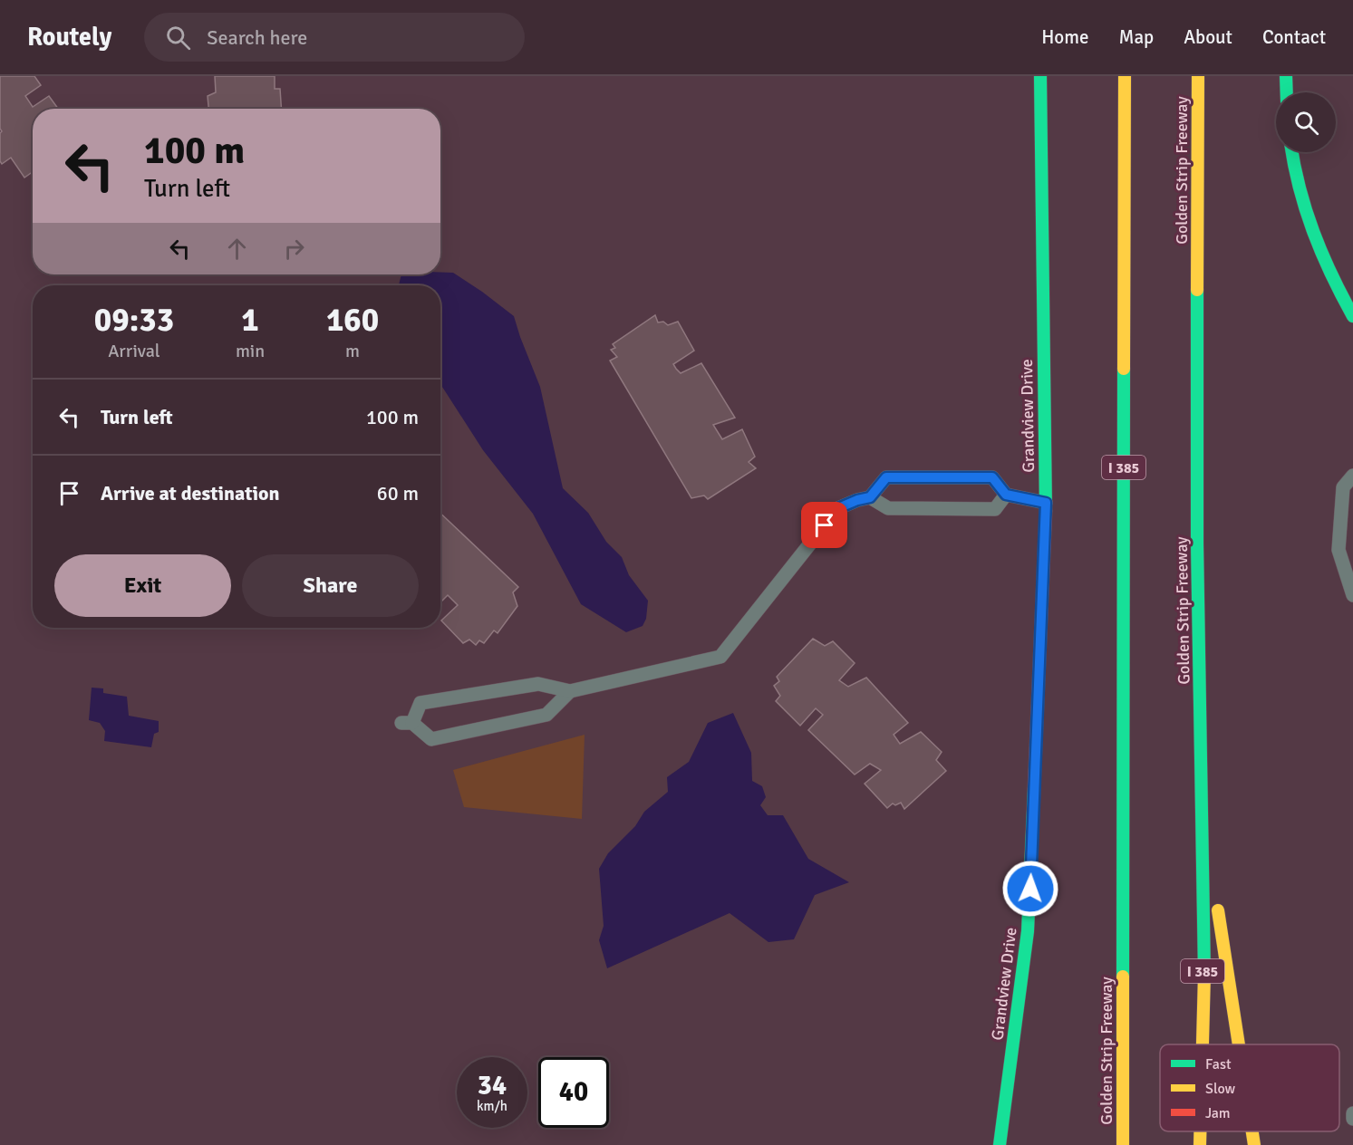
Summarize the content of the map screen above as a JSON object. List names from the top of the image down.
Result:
{
  "streets": {
    "main road": ["Golden Strip Freeway", "Grandview Drive", "I 385"]
  },
  "legend": ["Fast", "Slow", "Jam"],
  "page": {
    "header": "Routely",
    "search": "Search here",
    "nav": [
      "Home",
      "Map",
      "About",
      "Contact"
    ],
    "turn": ["100 m", "Turn left"],
    "eta": [
      "09:33",
      "Arrival",
      "1",
      "min",
      "160",
      "m"
    ],
    "list": [
      {
        "name": "Turn left",
        "value": "100 m"
      },
      {
        "name": "Arrive at destination",
        "value": "60 m"
      }
    ],
    "buttons": ["Exit", "Share"],
    "speed": "34 km/h",
    "limit": "40"
  }
}
